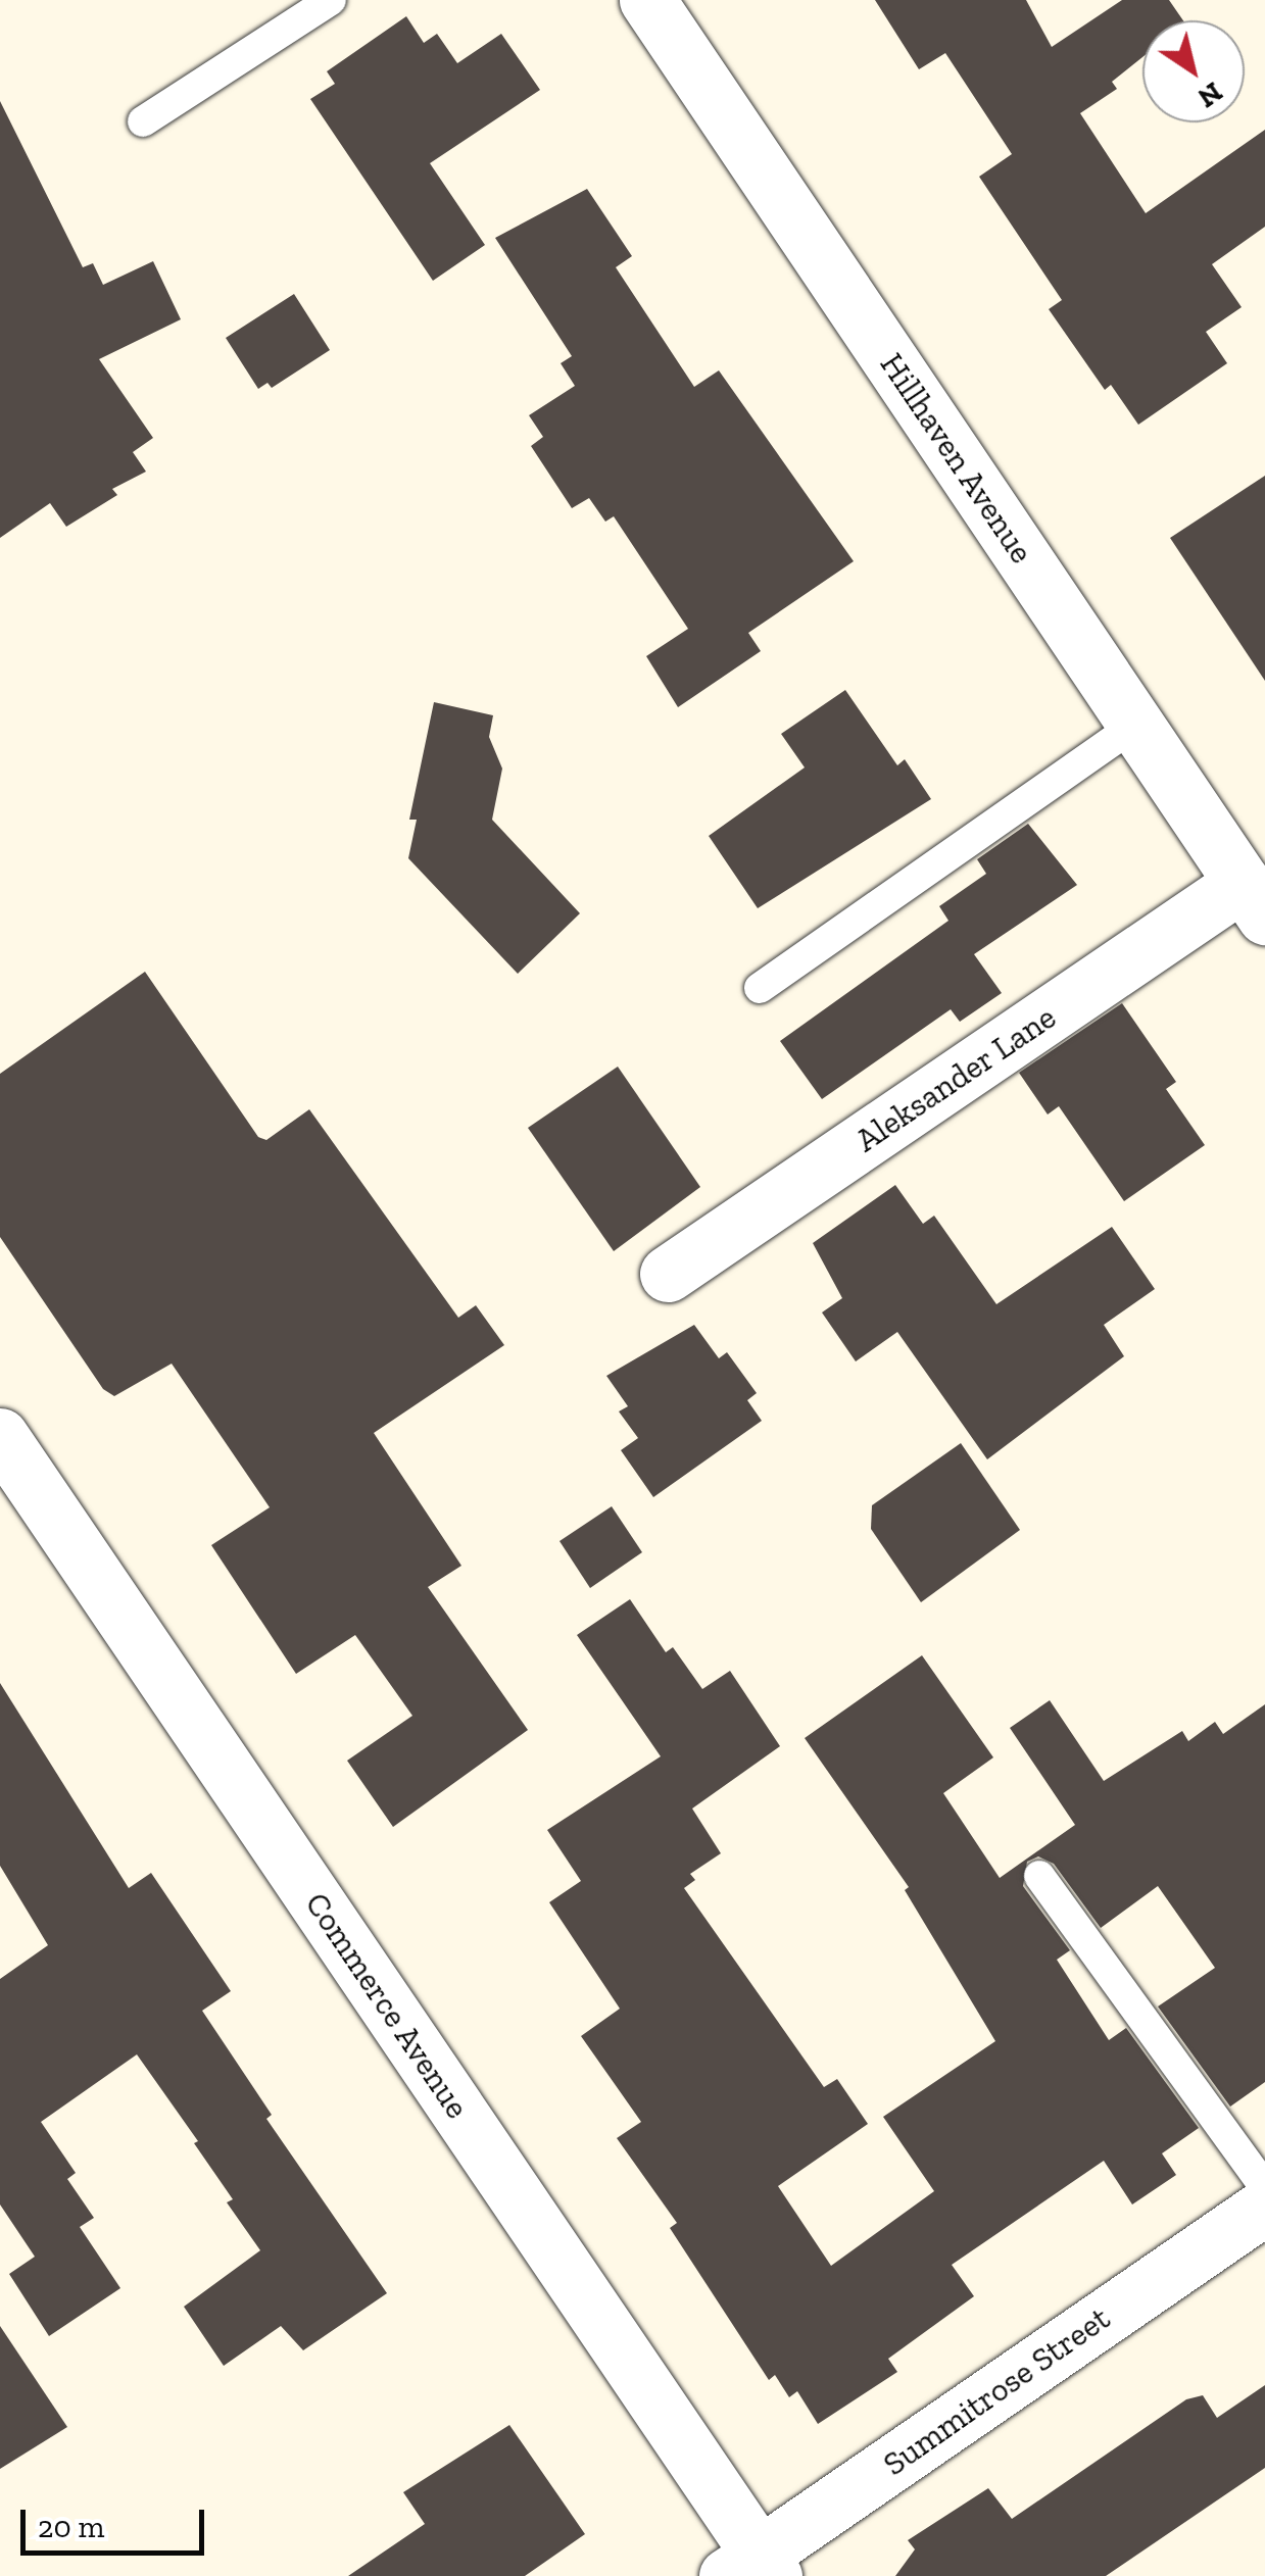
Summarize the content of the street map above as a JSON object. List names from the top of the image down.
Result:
{
  "streets": {
    "street": [
      "Hillhaven Avenue",
      "Aleksander Lane",
      "Commerce Avenue",
      "Summitrose Street"
    ]
  },
  "crossings": [
    ["Hillhaven Avenue", "Aleksander Lane"],
    ["Commerce Avenue", "Summitrose Street"]
  ],
  "scale_bar": "20 m",
  "north": "bottom right"
}
